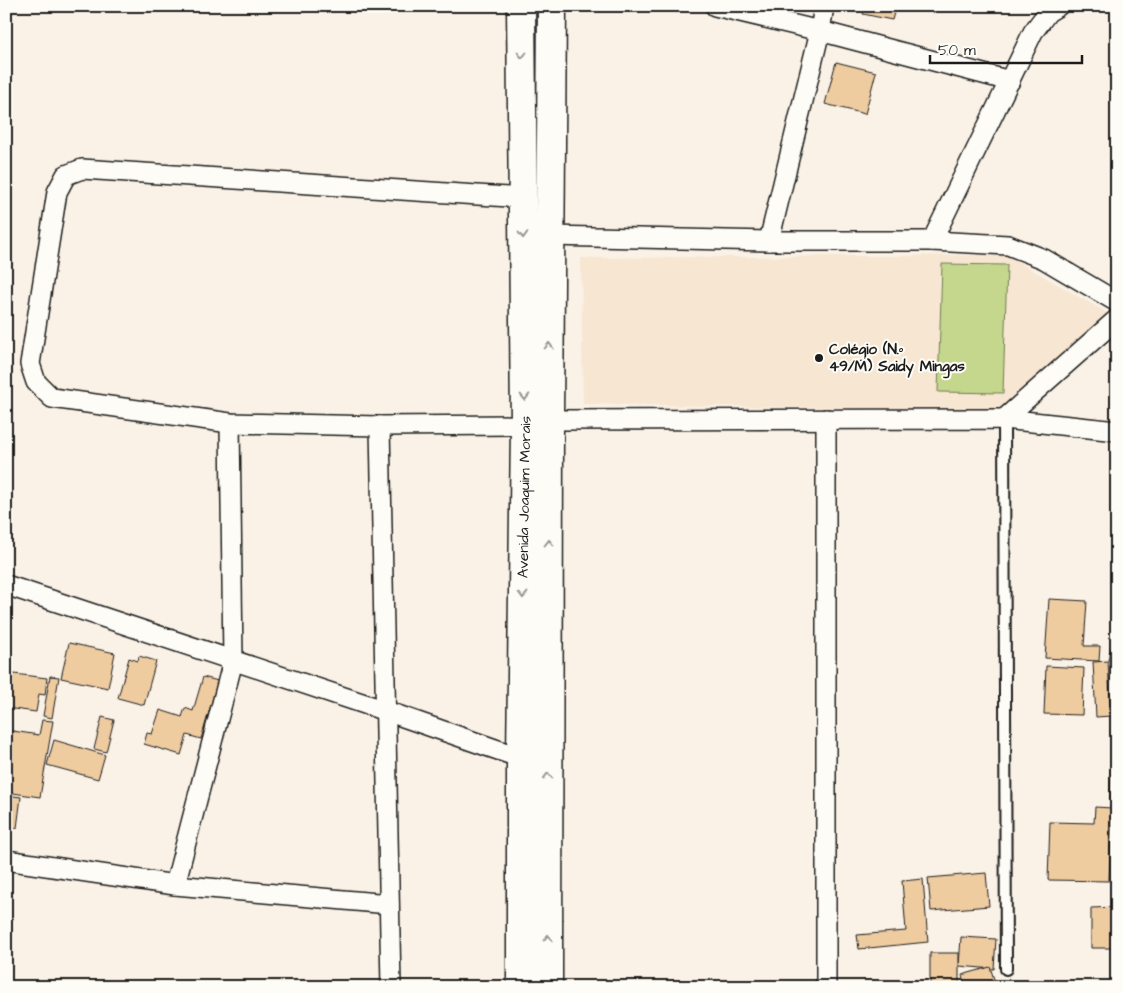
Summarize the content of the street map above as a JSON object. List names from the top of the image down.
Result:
{
  "streets": {
    "street": ["Avenida Joaquim Morais"]
  },
  "places": ["Colégio (N.º 49/M) Saidy Mingas"],
  "scale_bar": "50 m"
}
